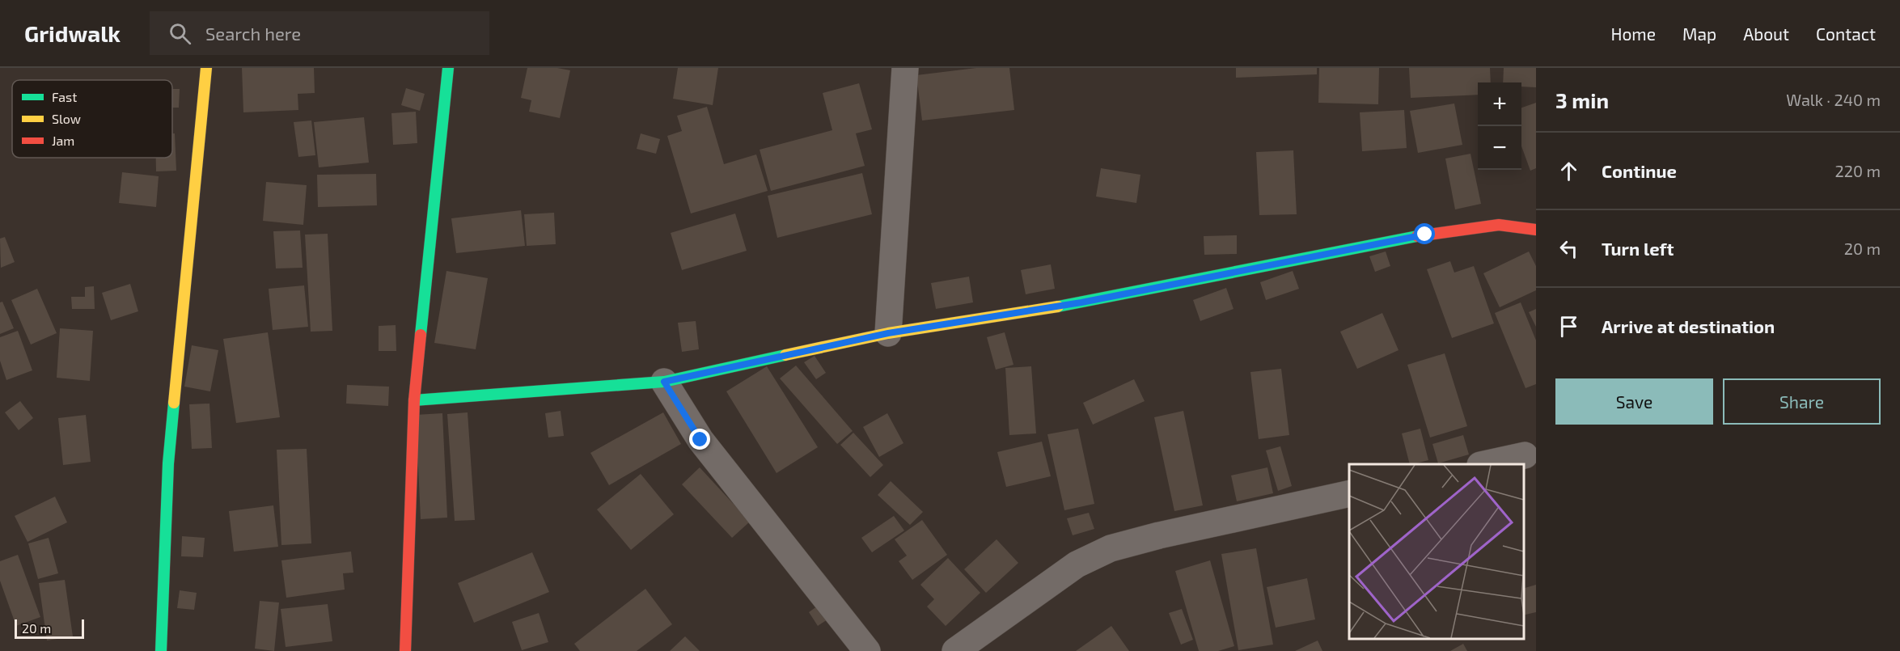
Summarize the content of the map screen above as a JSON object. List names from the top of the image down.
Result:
{
  "legend": ["Fast", "Slow", "Jam"],
  "scale_bar": "20 m",
  "page": {
    "header": "Gridwalk",
    "search": "Search here",
    "nav": [
      "Home",
      "Map",
      "About",
      "Contact"
    ],
    "heading": ["3 min", "Walk · 240 m"],
    "map_buttons": ["+", "−"],
    "list": [
      ["Continue", "220 m"],
      ["Turn left", "20 m"],
      "Arrive at destination"
    ],
    "buttons": ["Save", "Share"],
    "scale": "20 m"
  }
}
